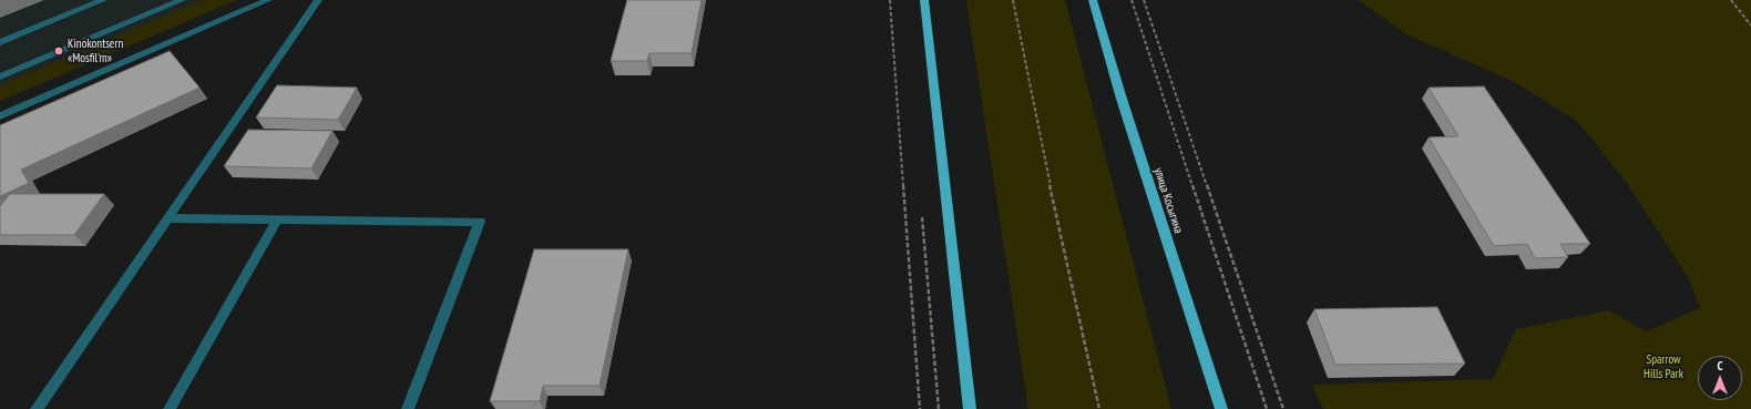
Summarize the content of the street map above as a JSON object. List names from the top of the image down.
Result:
{
  "streets": {
    "main road": ["улица Косыгина"]
  },
  "parks": ["Sparrow Hills Park"],
  "places": ["Kinokontsern «Mosfil'm»"],
  "north": "top"
}
